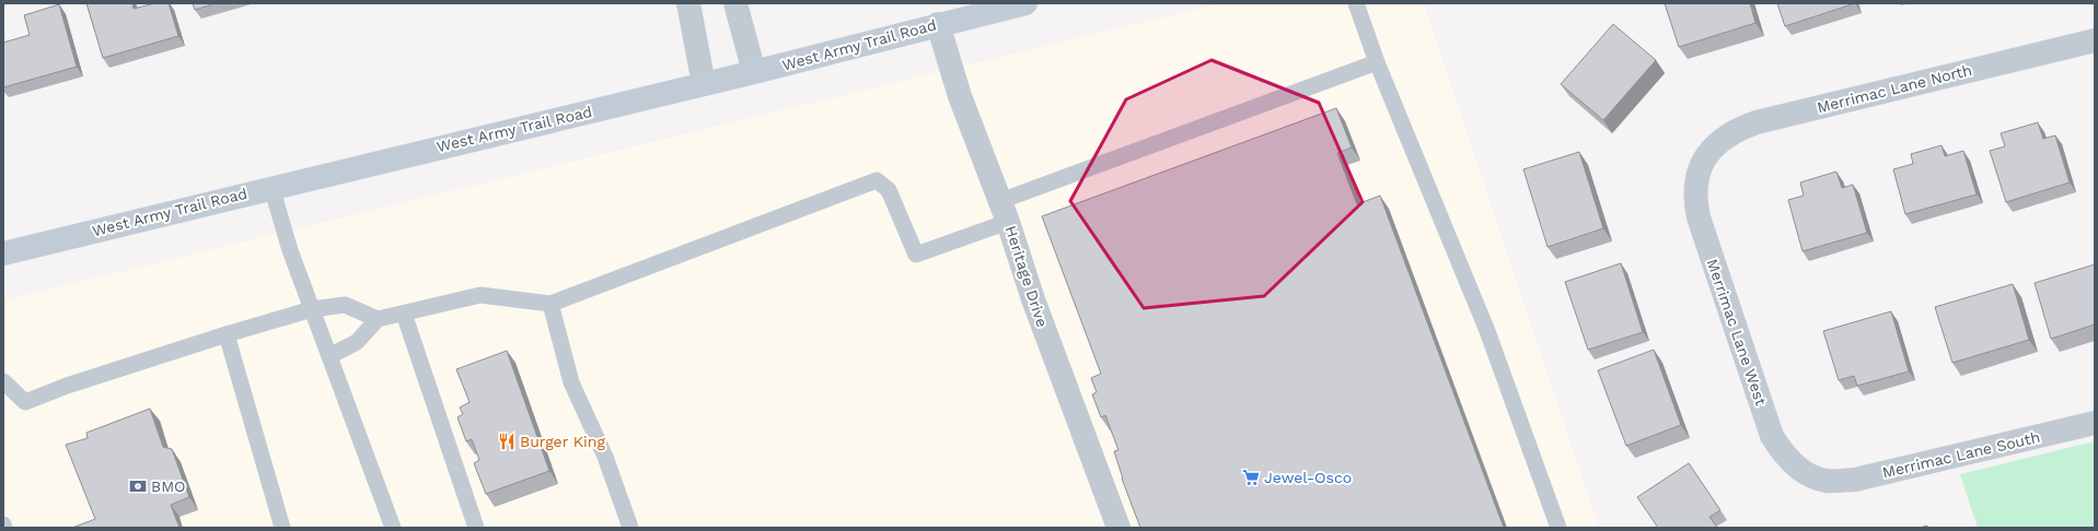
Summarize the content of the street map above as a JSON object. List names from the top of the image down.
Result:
{
  "streets": {
    "main road": ["West Army Trail Road"],
    "street": [
      "Merrimac Lane North",
      "Heritage Drive",
      "Merrimac Lane West",
      "Merrimac Lane South"
    ]
  },
  "crossings": [
    ["West Army Trail Road", "Heritage Drive"],
    ["Merrimac Lane North", "Merrimac Lane West"],
    ["Merrimac Lane West", "Merrimac Lane South"]
  ],
  "places": {
    "restaurant": ["Burger King"],
    "supermarket": ["Jewel-Osco"],
    "bank": ["BMO"]
  }
}
